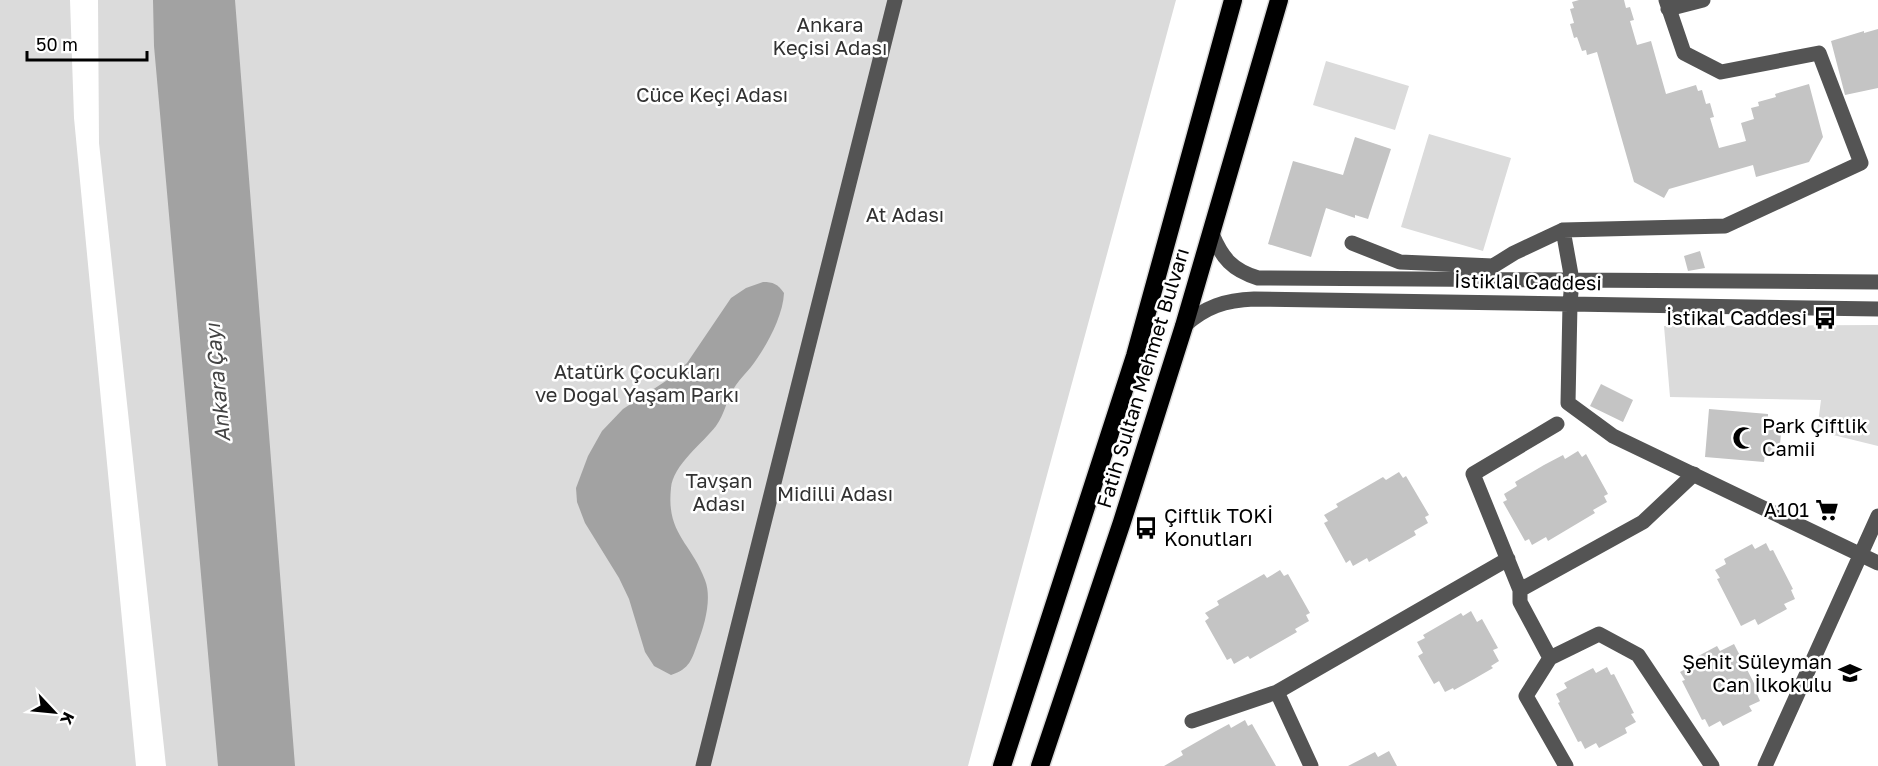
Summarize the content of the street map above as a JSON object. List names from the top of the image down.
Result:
{
  "streets": {
    "highway": ["Fatih Sultan Mehmet Bulvarı"],
    "street": ["İstiklal Caddesi"]
  },
  "crossings": [
    ["İstiklal Caddesi", "Fatih Sultan Mehmet Bulvarı"]
  ],
  "water": ["Ankara Çayı"],
  "parks": [
    "Ankara Keçisi Adası",
    "Cüce Keçi Adası",
    "At Adası",
    "Atatürk Çocukları ve Doğal Yaşam Parkı",
    "Tavşan Adası",
    "Midilli Adası"
  ],
  "places": {
    "bus stop": ["İstikal Caddesi", "Çiftlik TOKİ Konutları"],
    "mosque": ["Park Çiftlik Camii"],
    "supermarket": ["A101"],
    "school or university": ["Şehit Süleyman Can İlkokulu"]
  },
  "scale_bar": "50 m",
  "north": "bottom right"
}
